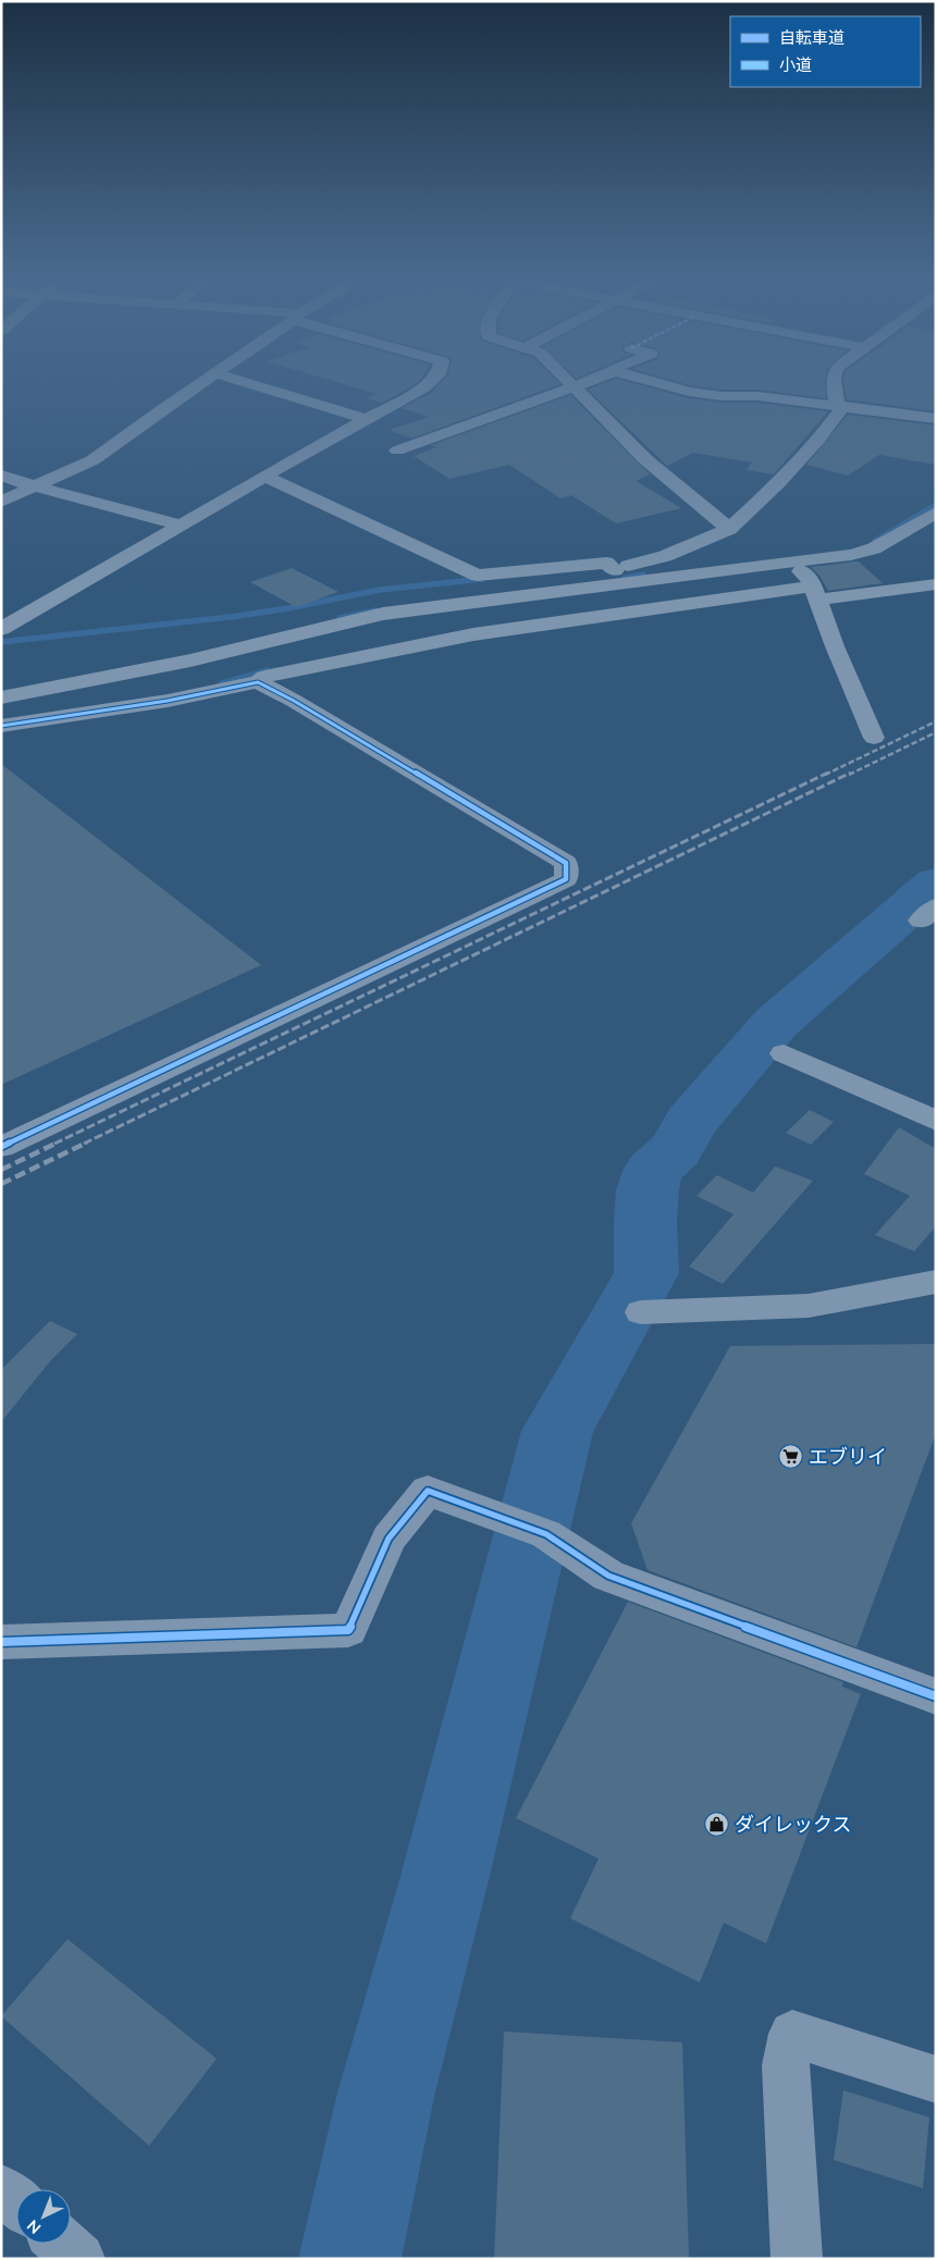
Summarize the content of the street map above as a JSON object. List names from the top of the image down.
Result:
{
  "places": {
    "supermarket": ["エブリイ"],
    "shop": ["ダイレックス"]
  },
  "legend": ["自転車道", "小道"],
  "north": "bottom left"
}
